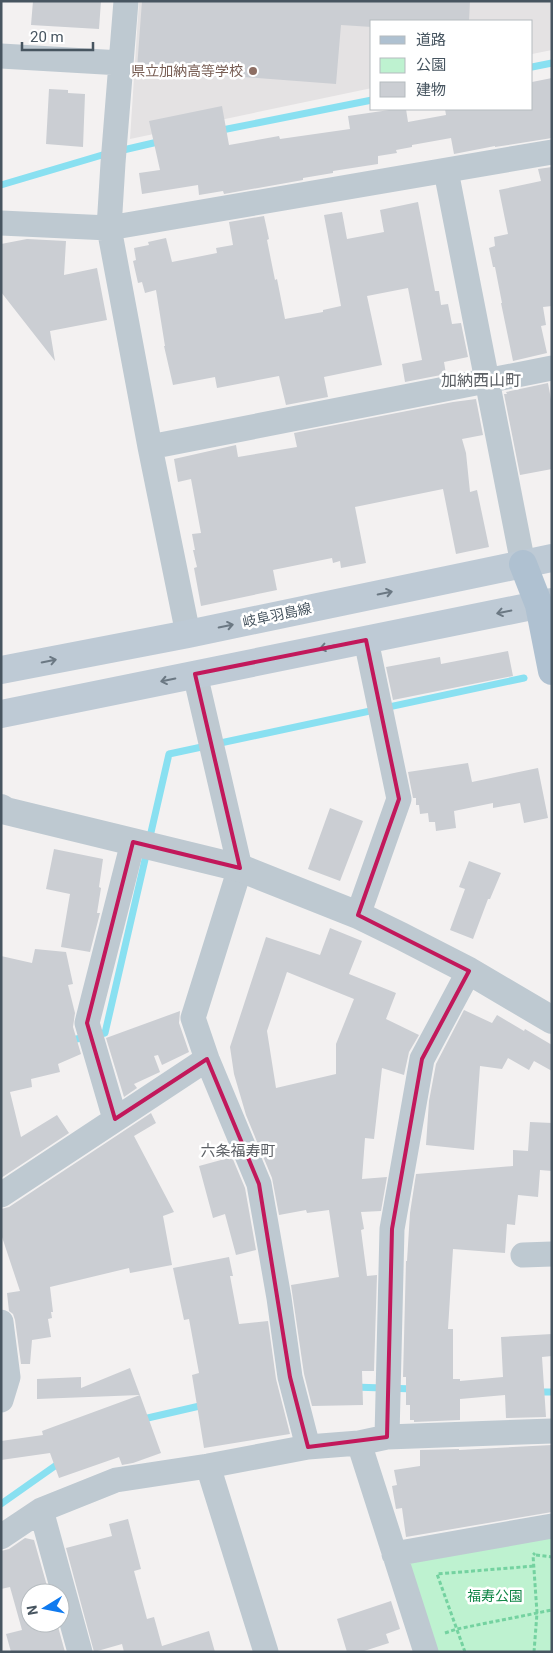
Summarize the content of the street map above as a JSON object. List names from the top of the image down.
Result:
{
  "streets": {
    "main road": ["岐阜羽島線"]
  },
  "districts": ["加納西山町", "六条福寿町"],
  "parks": ["福寿公園"],
  "places": ["県立加納高等学校"],
  "legend": ["道路", "公園", "建物"],
  "scale_bar": "20 m",
  "north": "left"
}
